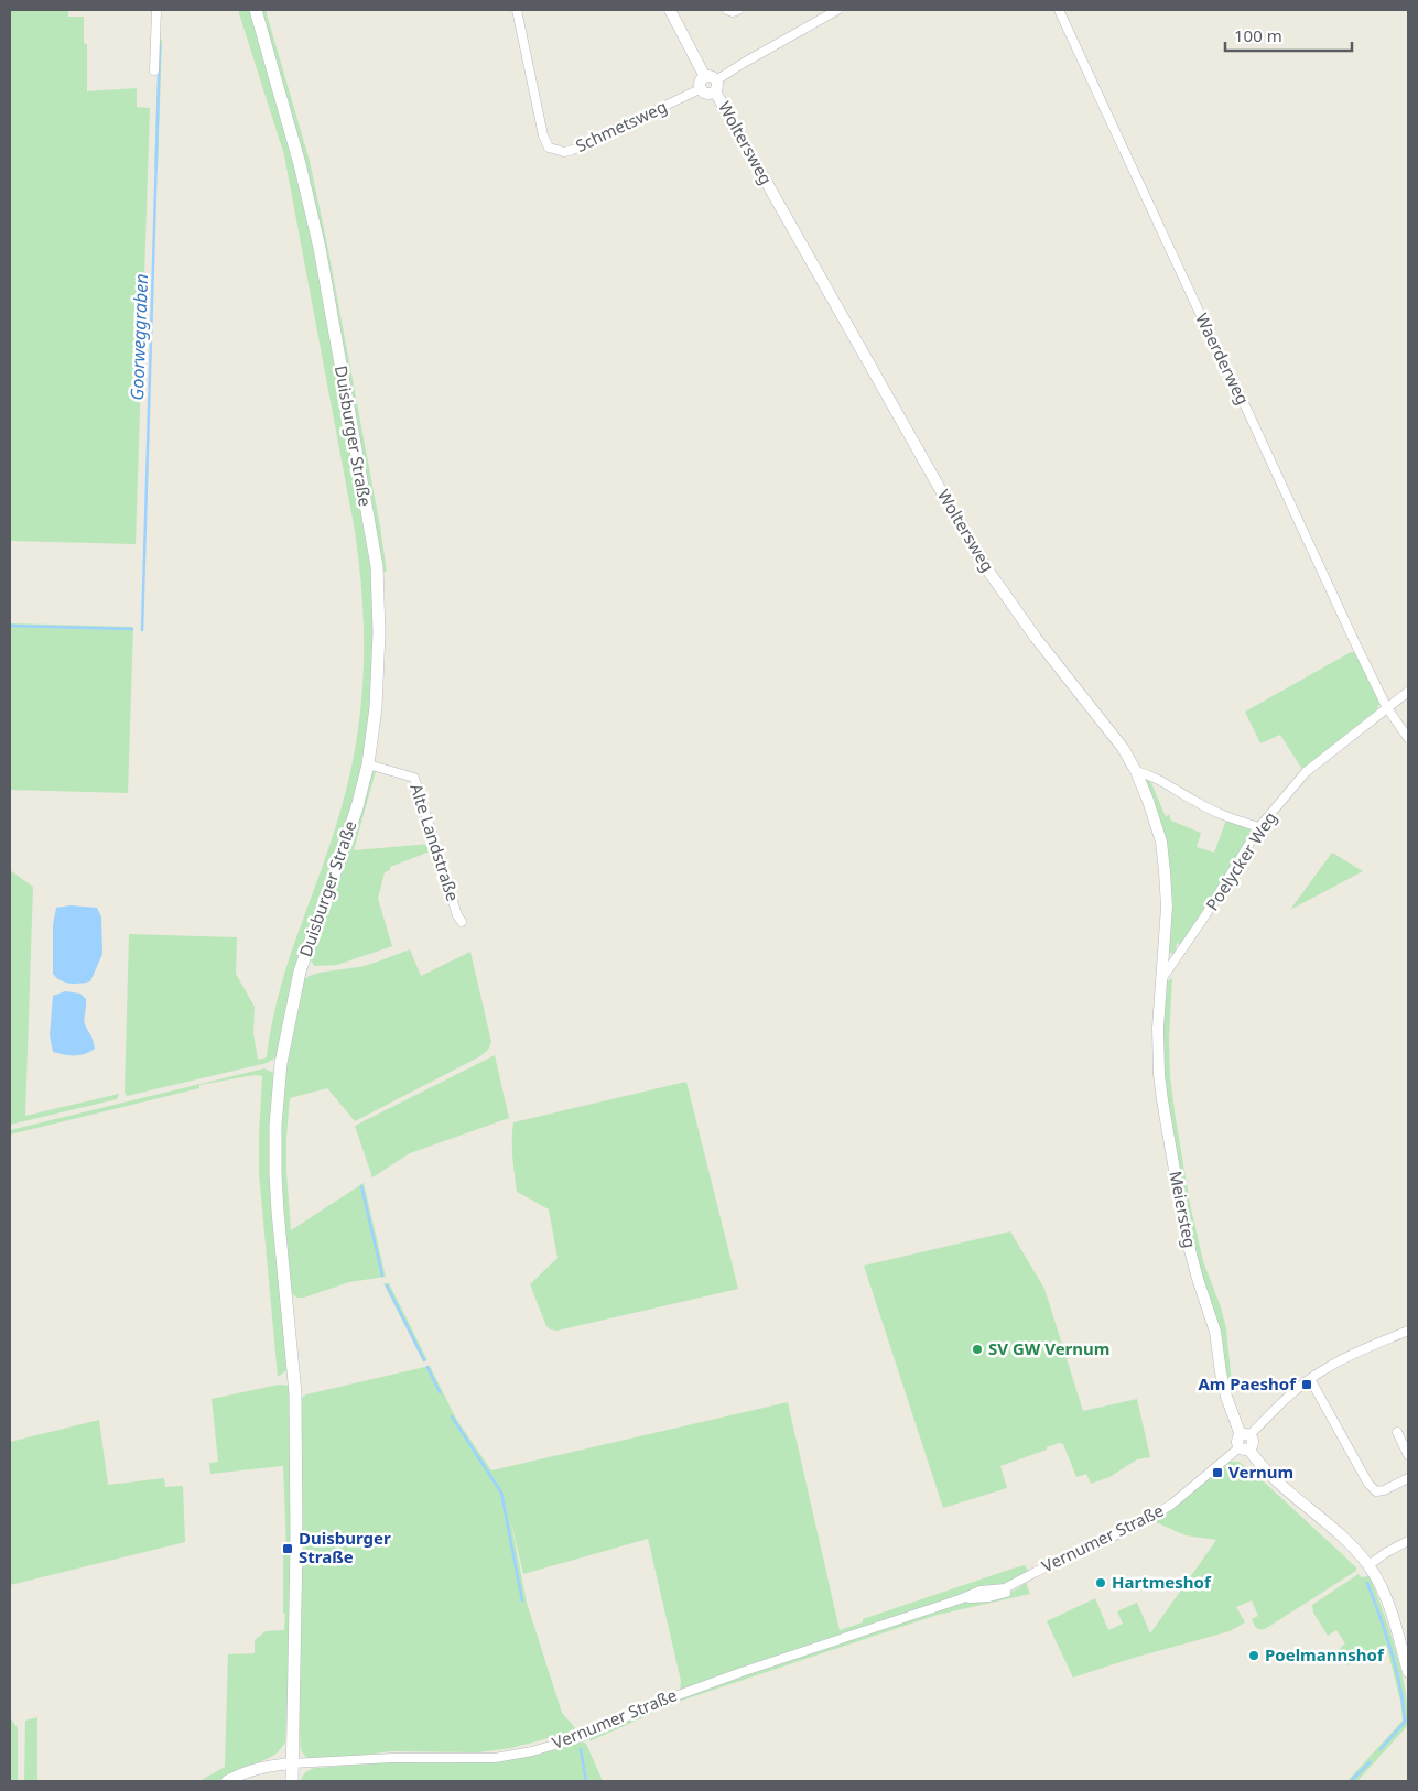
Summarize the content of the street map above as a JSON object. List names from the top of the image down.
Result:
{
  "streets": {
    "main road": ["Duisburger Straße"],
    "street": [
      "Schmetsweg",
      "Woltersweg",
      "Waerderweg",
      "Alte Landstraße",
      "Poelycker Weg",
      "Meiersteg",
      "Vernumer Straße"
    ]
  },
  "crossings": [
    ["Schmetsweg", "Woltersweg"],
    ["Woltersweg", "Poelycker Weg"],
    ["Woltersweg", "Meiersteg"],
    ["Waerderweg", "Poelycker Weg"],
    ["Duisburger Straße", "Alte Landstraße"],
    ["Duisburger Straße", "Vernumer Straße"],
    ["Poelycker Weg", "Meiersteg"],
    ["Meiersteg", "Vernumer Straße"]
  ],
  "water": ["Goorweggraben"],
  "places": {
    "other": ["SV GW Vernum", "Hartmeshof", "Poelmannshof"],
    "transit": ["Am Paeshof", "Vernum", "Duisburger Straße"]
  },
  "scale_bar": "100 m"
}
